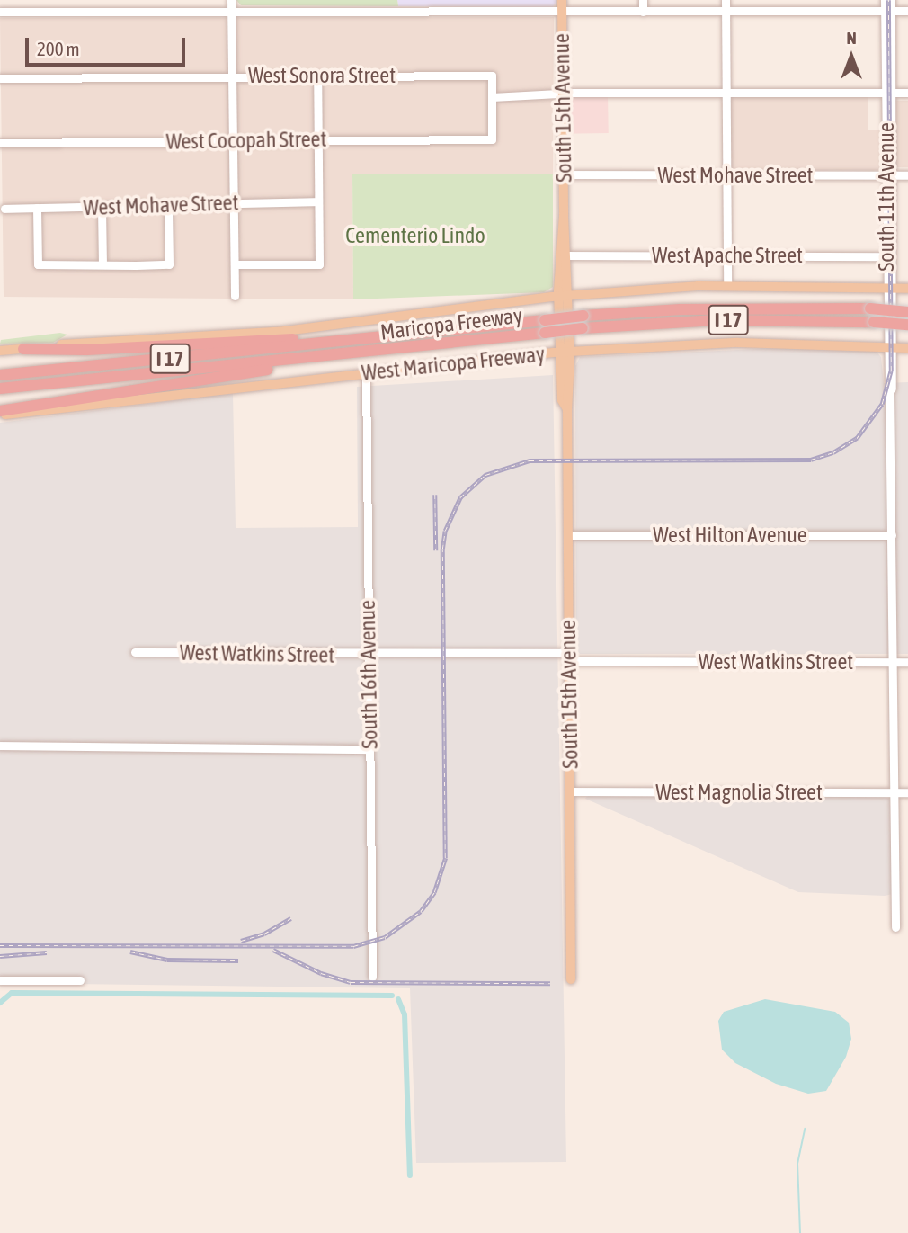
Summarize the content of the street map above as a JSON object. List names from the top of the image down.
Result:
{
  "streets": {
    "highway": ["I 17", "Maricopa Freeway"],
    "main road": ["South 15th Avenue", "West Maricopa Freeway"],
    "street": [
      "West Sonora Street",
      "West Cocopah Street",
      "West Mohave Street",
      "South 11th Avenue",
      "West Apache Street",
      "West Hilton Avenue",
      "West Watkins Street",
      "South 16th Avenue",
      "West Magnolia Street"
    ]
  },
  "crossings": [
    ["West Sonora Street", "West Cocopah Street"],
    ["South 15th Avenue", "West Mohave Street"],
    ["South 15th Avenue", "West Apache Street"],
    ["South 15th Avenue", "West Maricopa Freeway"],
    ["South 15th Avenue", "West Hilton Avenue"],
    ["South 15th Avenue", "West Watkins Street"],
    ["South 15th Avenue", "West Magnolia Street"],
    ["West Mohave Street", "South 11th Avenue"],
    ["South 11th Avenue", "West Apache Street"],
    ["South 11th Avenue", "West Maricopa Freeway"],
    ["South 11th Avenue", "West Hilton Avenue"],
    ["South 11th Avenue", "West Watkins Street"],
    ["South 11th Avenue", "West Magnolia Street"],
    ["West Maricopa Freeway", "South 16th Avenue"],
    ["West Watkins Street", "South 16th Avenue"]
  ],
  "parks": ["Cementerio Lindo"],
  "scale_bar": "200 m",
  "north": "top"
}
